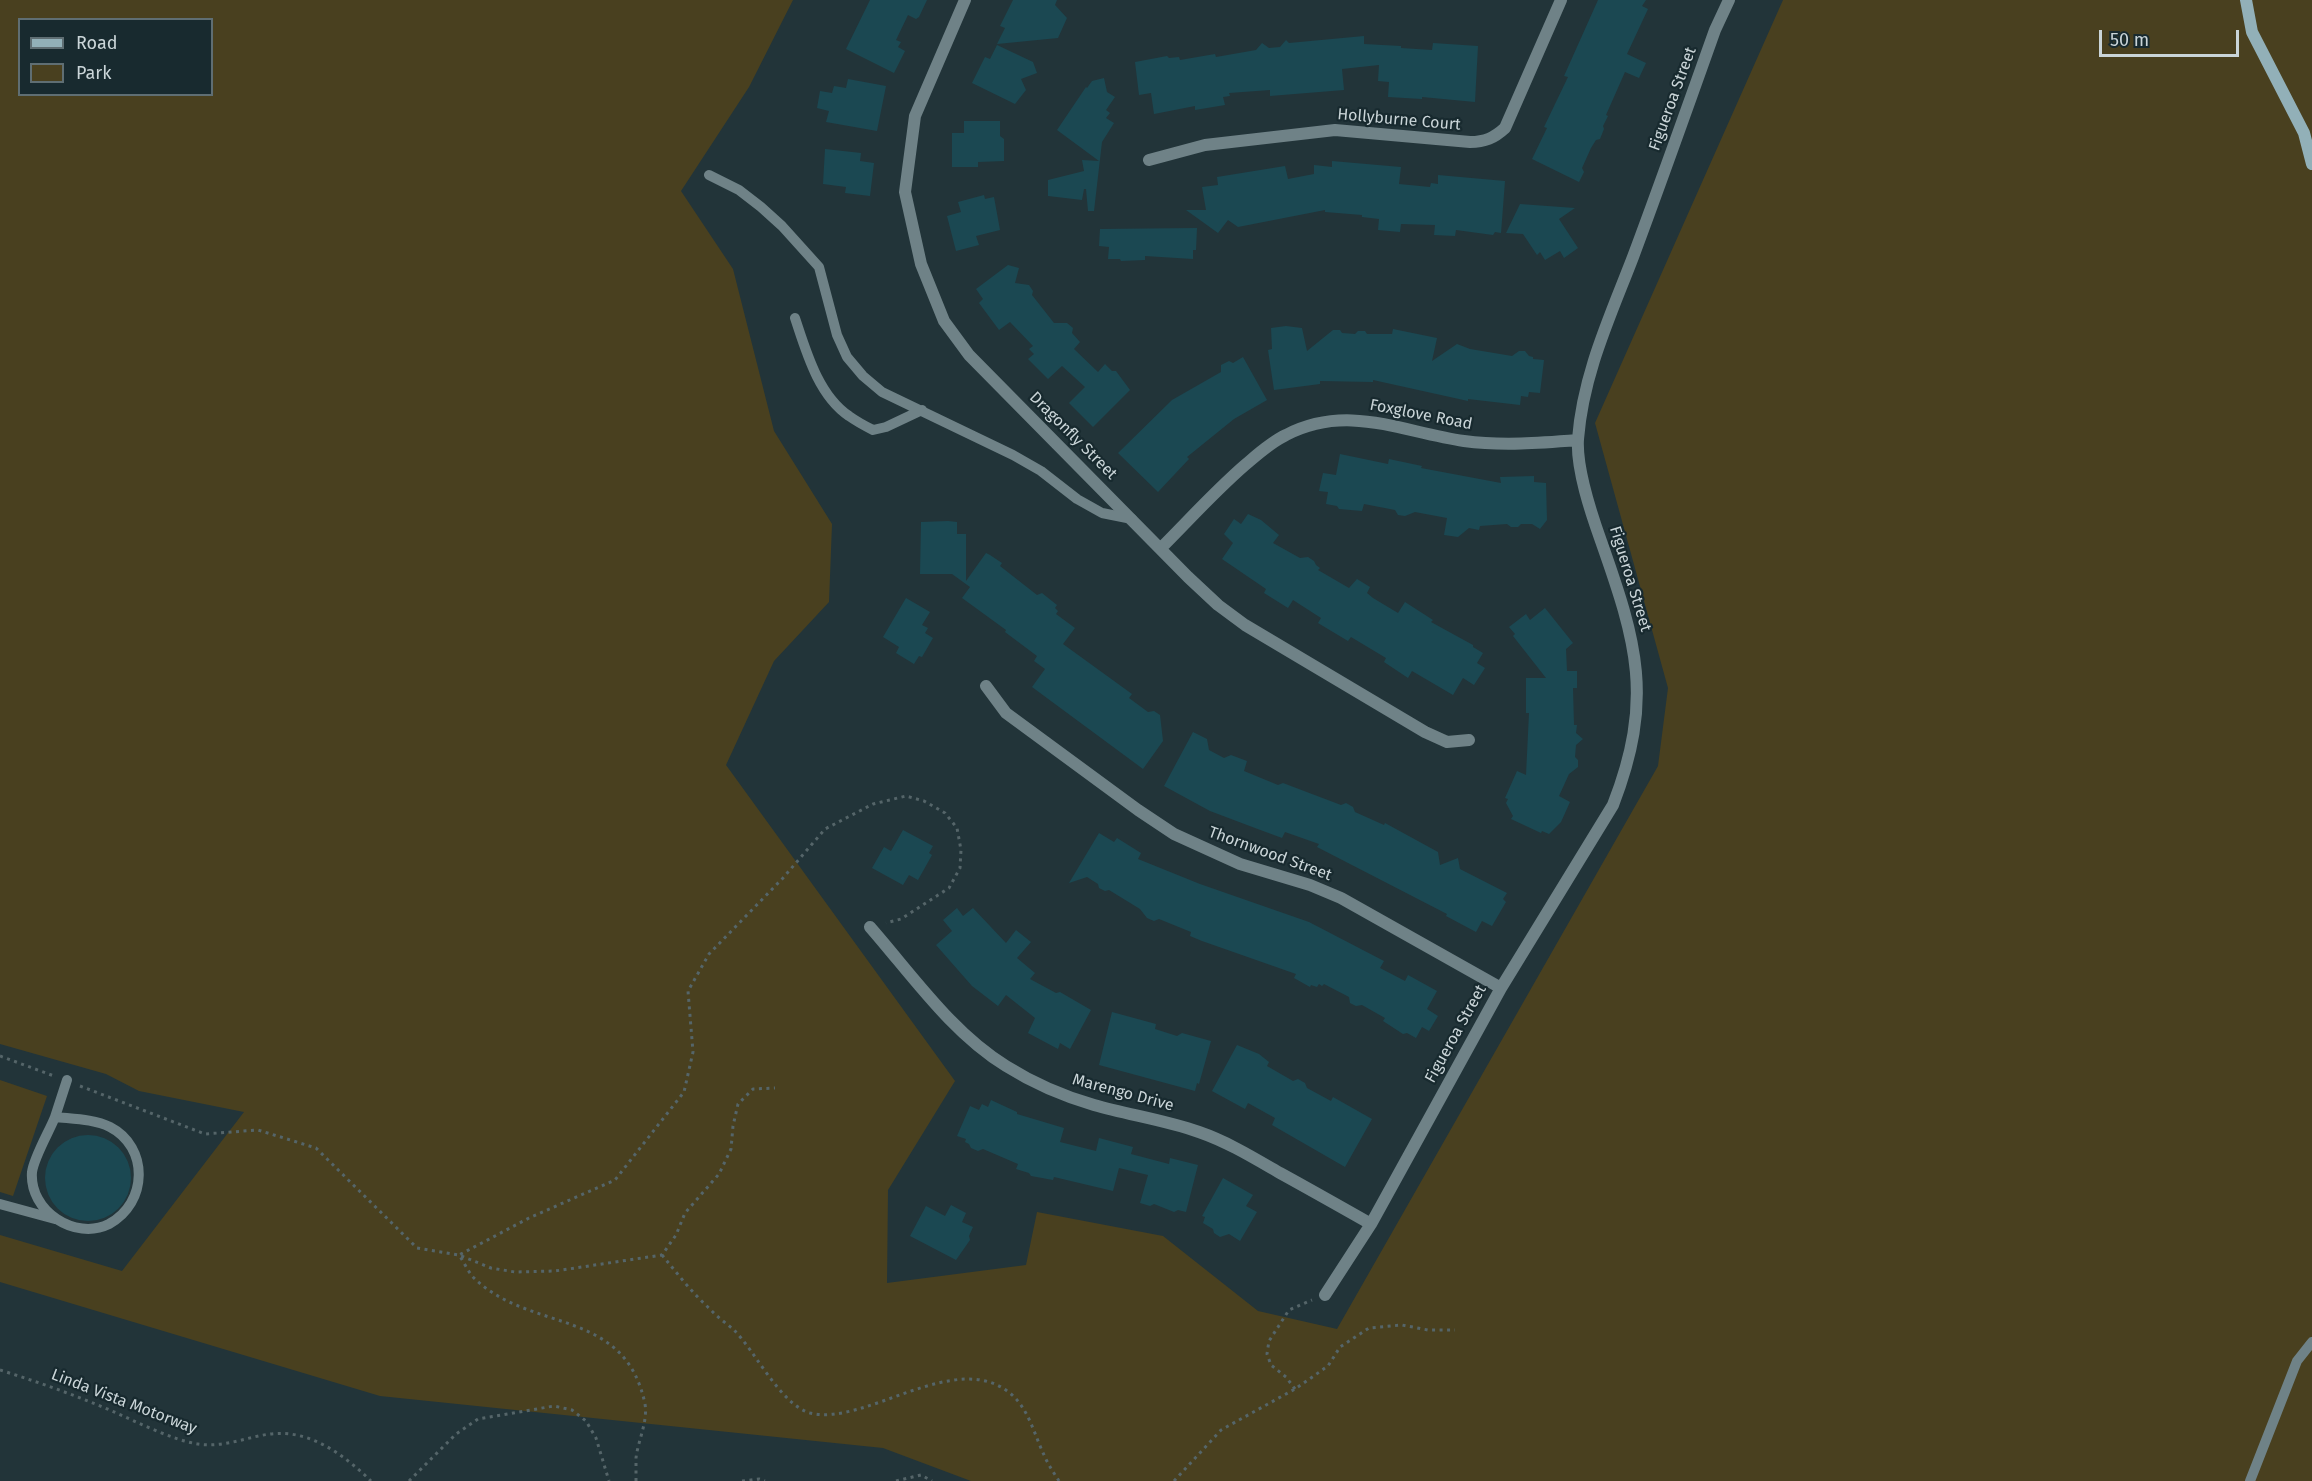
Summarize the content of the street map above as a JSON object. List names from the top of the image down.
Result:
{
  "streets": {
    "street": [
      "Figueroa Street",
      "Hollyburne Court",
      "Foxglove Road",
      "Dragonfly Street",
      "Thornwood Street",
      "Marengo Drive"
    ],
    "path": ["Linda Vista Motorway"]
  },
  "crossings": [
    ["Figueroa Street", "Foxglove Road"],
    ["Figueroa Street", "Thornwood Street"],
    ["Figueroa Street", "Marengo Drive"],
    ["Foxglove Road", "Dragonfly Street"]
  ],
  "legend": ["Road", "Park"],
  "scale_bar": "50 m"
}
